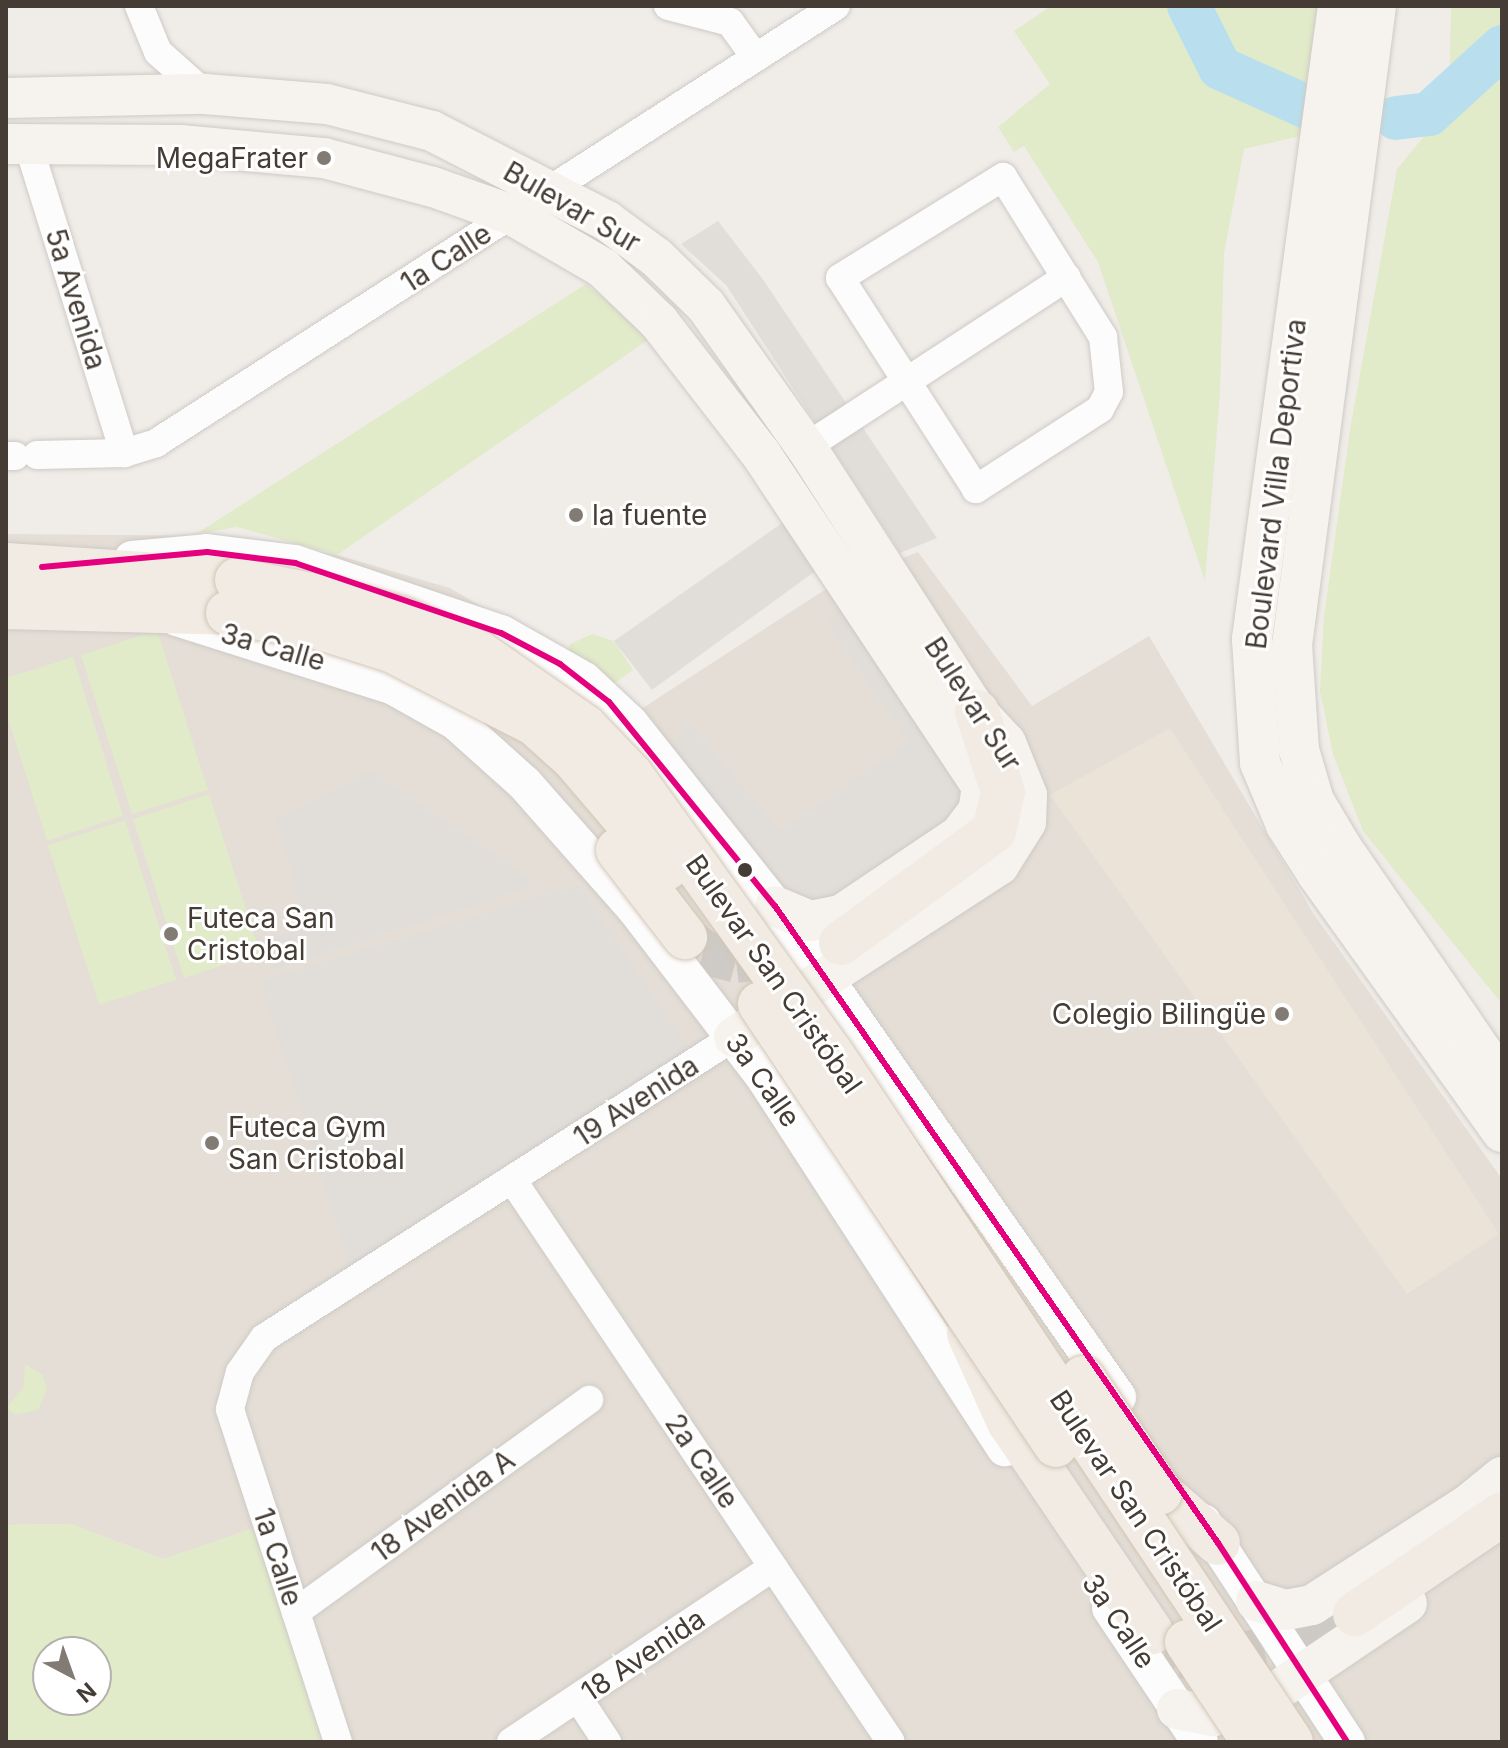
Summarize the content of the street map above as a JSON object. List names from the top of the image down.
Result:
{
  "streets": {
    "main road": [
      "Bulevar Sur",
      "Boulevard Villa Deportiva",
      "Bulevar San Cristóbal",
      "19 Avenida"
    ],
    "street": [
      "1a Calle",
      "5a Avenida",
      "3a Calle",
      "2a Calle",
      "18 Avenida A",
      "18 Avenida"
    ]
  },
  "crossings": [
    ["Bulevar Sur", "1a Calle"],
    ["Bulevar Sur", "5a Avenida"],
    ["Bulevar Sur", "19 Avenida"],
    ["1a Calle", "5a Avenida"],
    ["1a Calle", "19 Avenida"],
    ["1a Calle", "18 Avenida A"],
    ["3a Calle", "Bulevar San Cristóbal"],
    ["3a Calle", "19 Avenida"],
    ["19 Avenida", "2a Calle"],
    ["2a Calle", "18 Avenida"]
  ],
  "places": [
    "MegaFrater",
    "la fuente",
    "Futeca San Cristobal",
    "Colegio Bilingüe",
    "Futeca Gym San Cristobal"
  ],
  "north": "bottom right"
}
